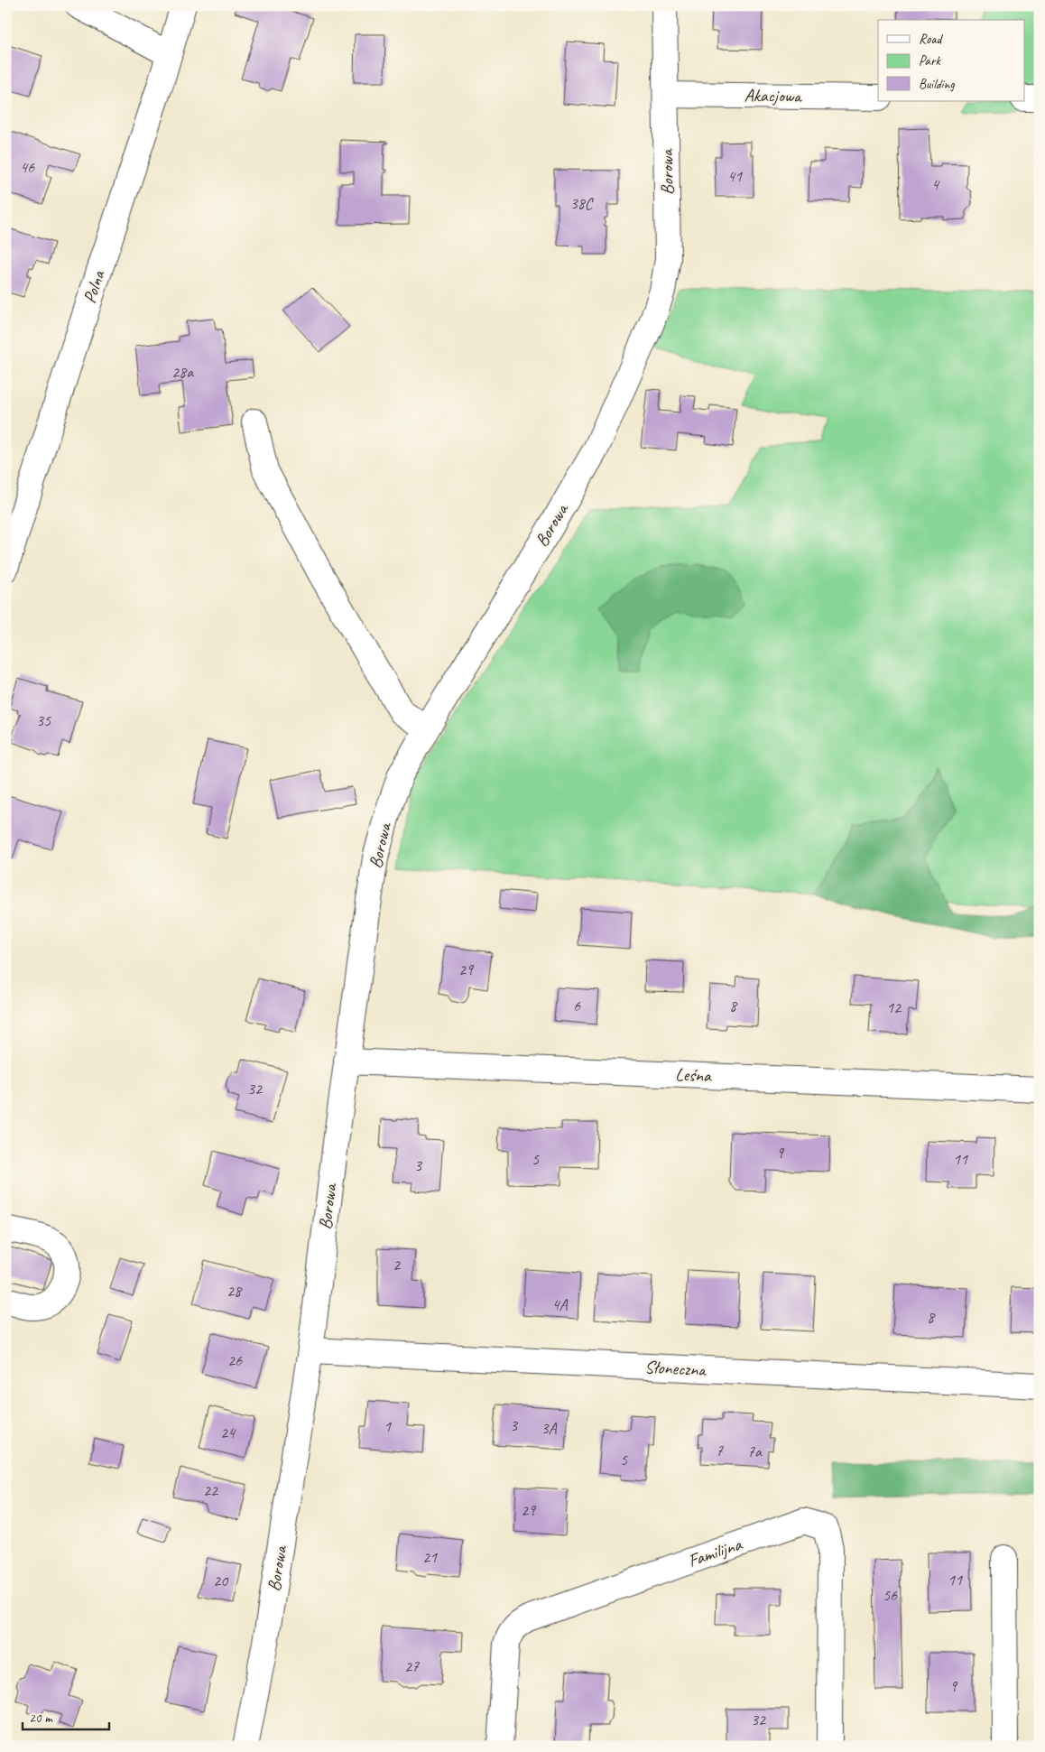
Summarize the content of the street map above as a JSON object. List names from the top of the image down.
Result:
{
  "streets": {
    "street": [
      "Akacjowa",
      "Borowa",
      "Polna",
      "Leśna",
      "Słoneczna",
      "Familijna"
    ]
  },
  "crossings": [
    ["Akacjowa", "Borowa"],
    ["Borowa", "Leśna"],
    ["Borowa", "Słoneczna"]
  ],
  "house_numbers": [
    "46",
    "41",
    "4",
    "38C",
    "28a",
    "35",
    "29",
    "6",
    "8",
    "12",
    "32",
    "9",
    "5",
    "11",
    "3",
    "2",
    "28",
    "4A",
    "8",
    "26",
    "3",
    "1",
    "3A",
    "24",
    "7",
    "7a",
    "5",
    "22",
    "29",
    "21",
    "11",
    "20",
    "56",
    "27",
    "9",
    "32"
  ],
  "legend": ["Road", "Park", "Building"],
  "scale_bar": "20 m"
}
